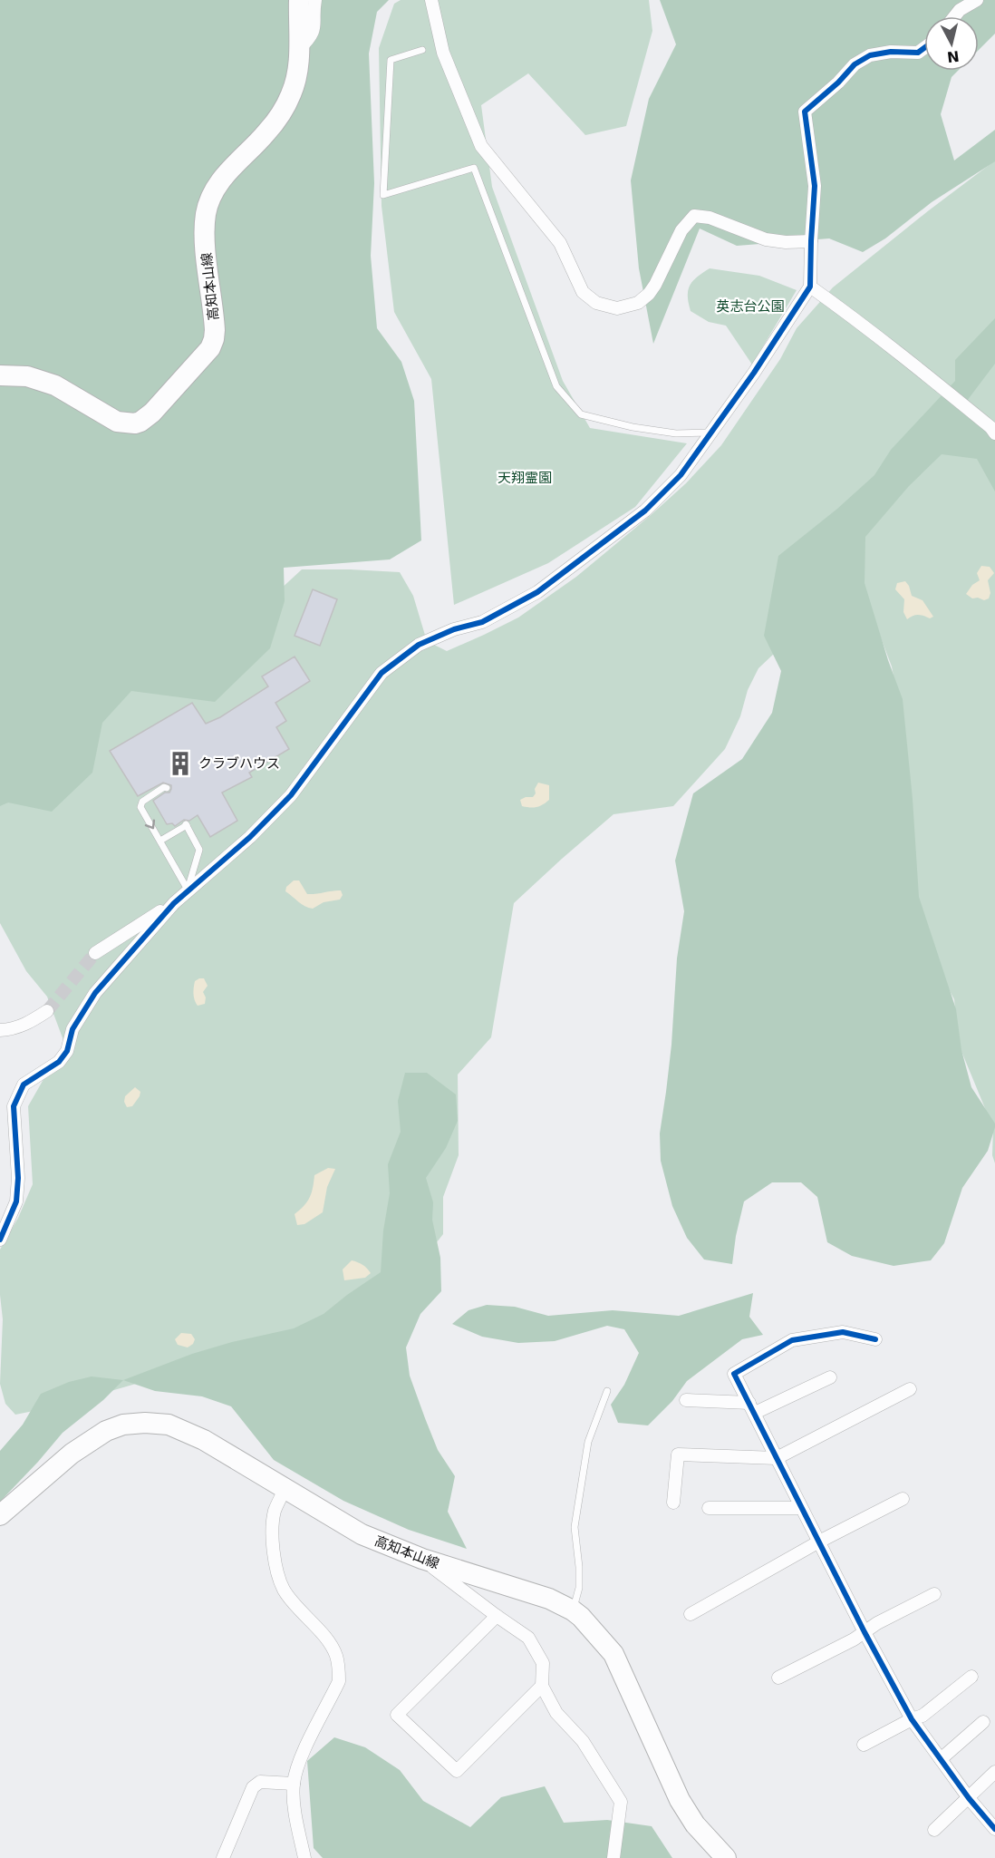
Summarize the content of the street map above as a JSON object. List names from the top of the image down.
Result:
{
  "streets": {
    "main road": ["高知本山線"]
  },
  "parks": ["英志台公園", "天翔霊園"],
  "places": {
    "building": ["クラブハウス"]
  },
  "north": "bottom"
}
